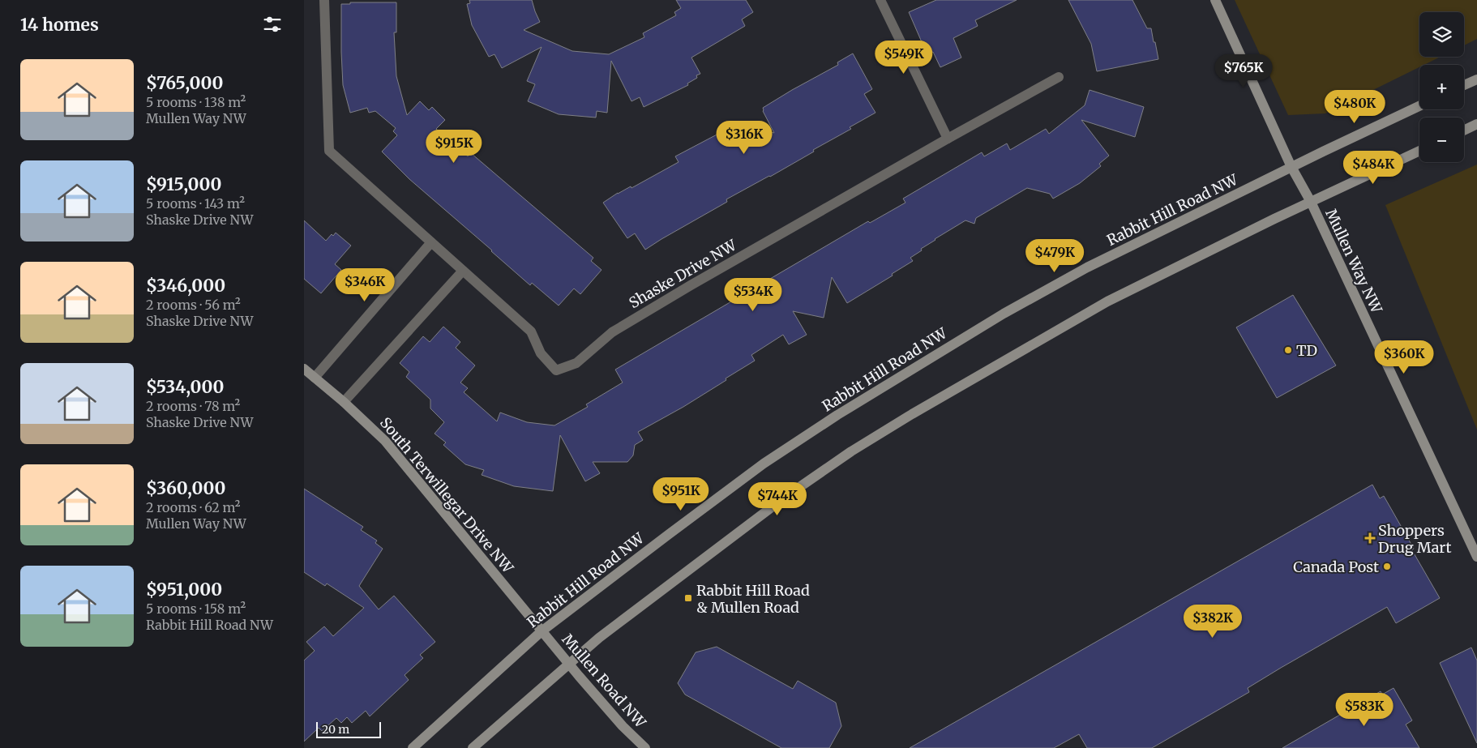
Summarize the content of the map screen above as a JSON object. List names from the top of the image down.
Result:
{
  "streets": {
    "main road": [
      "Rabbit Hill Road NW",
      "Mullen Way NW",
      "South Terwillegar Drive NW",
      "Mullen Road NW"
    ],
    "street": ["Shaske Drive NW"]
  },
  "crossings": [
    ["Rabbit Hill Road NW", "Mullen Way NW"],
    ["Rabbit Hill Road NW", "South Terwillegar Drive NW"],
    ["Rabbit Hill Road NW", "Mullen Road NW"],
    ["South Terwillegar Drive NW", "Mullen Road NW"]
  ],
  "places": {
    "other": ["TD", "Canada Post"],
    "health": ["Shoppers Drug Mart"],
    "transit": ["Rabbit Hill Road & Mullen Road"]
  },
  "scale_bar": "20 m",
  "page": {
    "heading": "14 homes",
    "map_buttons": ["+", "−"],
    "price": [
      "$549K",
      "$765K",
      "$480K",
      "$316K",
      "$915K",
      "$484K",
      "$479K",
      "$346K",
      "$534K",
      "$360K",
      "$951K",
      "$744K",
      "$382K",
      "$583K"
    ],
    "list": [
      {
        "name": "$765,000",
        "note": "5 rooms · 138 m² · Mullen Way NW"
      },
      {
        "name": "$915,000",
        "note": "5 rooms · 143 m² · Shaske Drive NW"
      },
      {
        "name": "$346,000",
        "note": "2 rooms · 56 m² · Shaske Drive NW"
      },
      {
        "name": "$534,000",
        "note": "2 rooms · 78 m² · Shaske Drive NW"
      },
      {
        "name": "$360,000",
        "note": "2 rooms · 62 m² · Mullen Way NW"
      },
      {
        "name": "$951,000",
        "note": "5 rooms · 158 m² · Rabbit Hill Road NW"
      }
    ],
    "scale": "20 m"
  }
}
